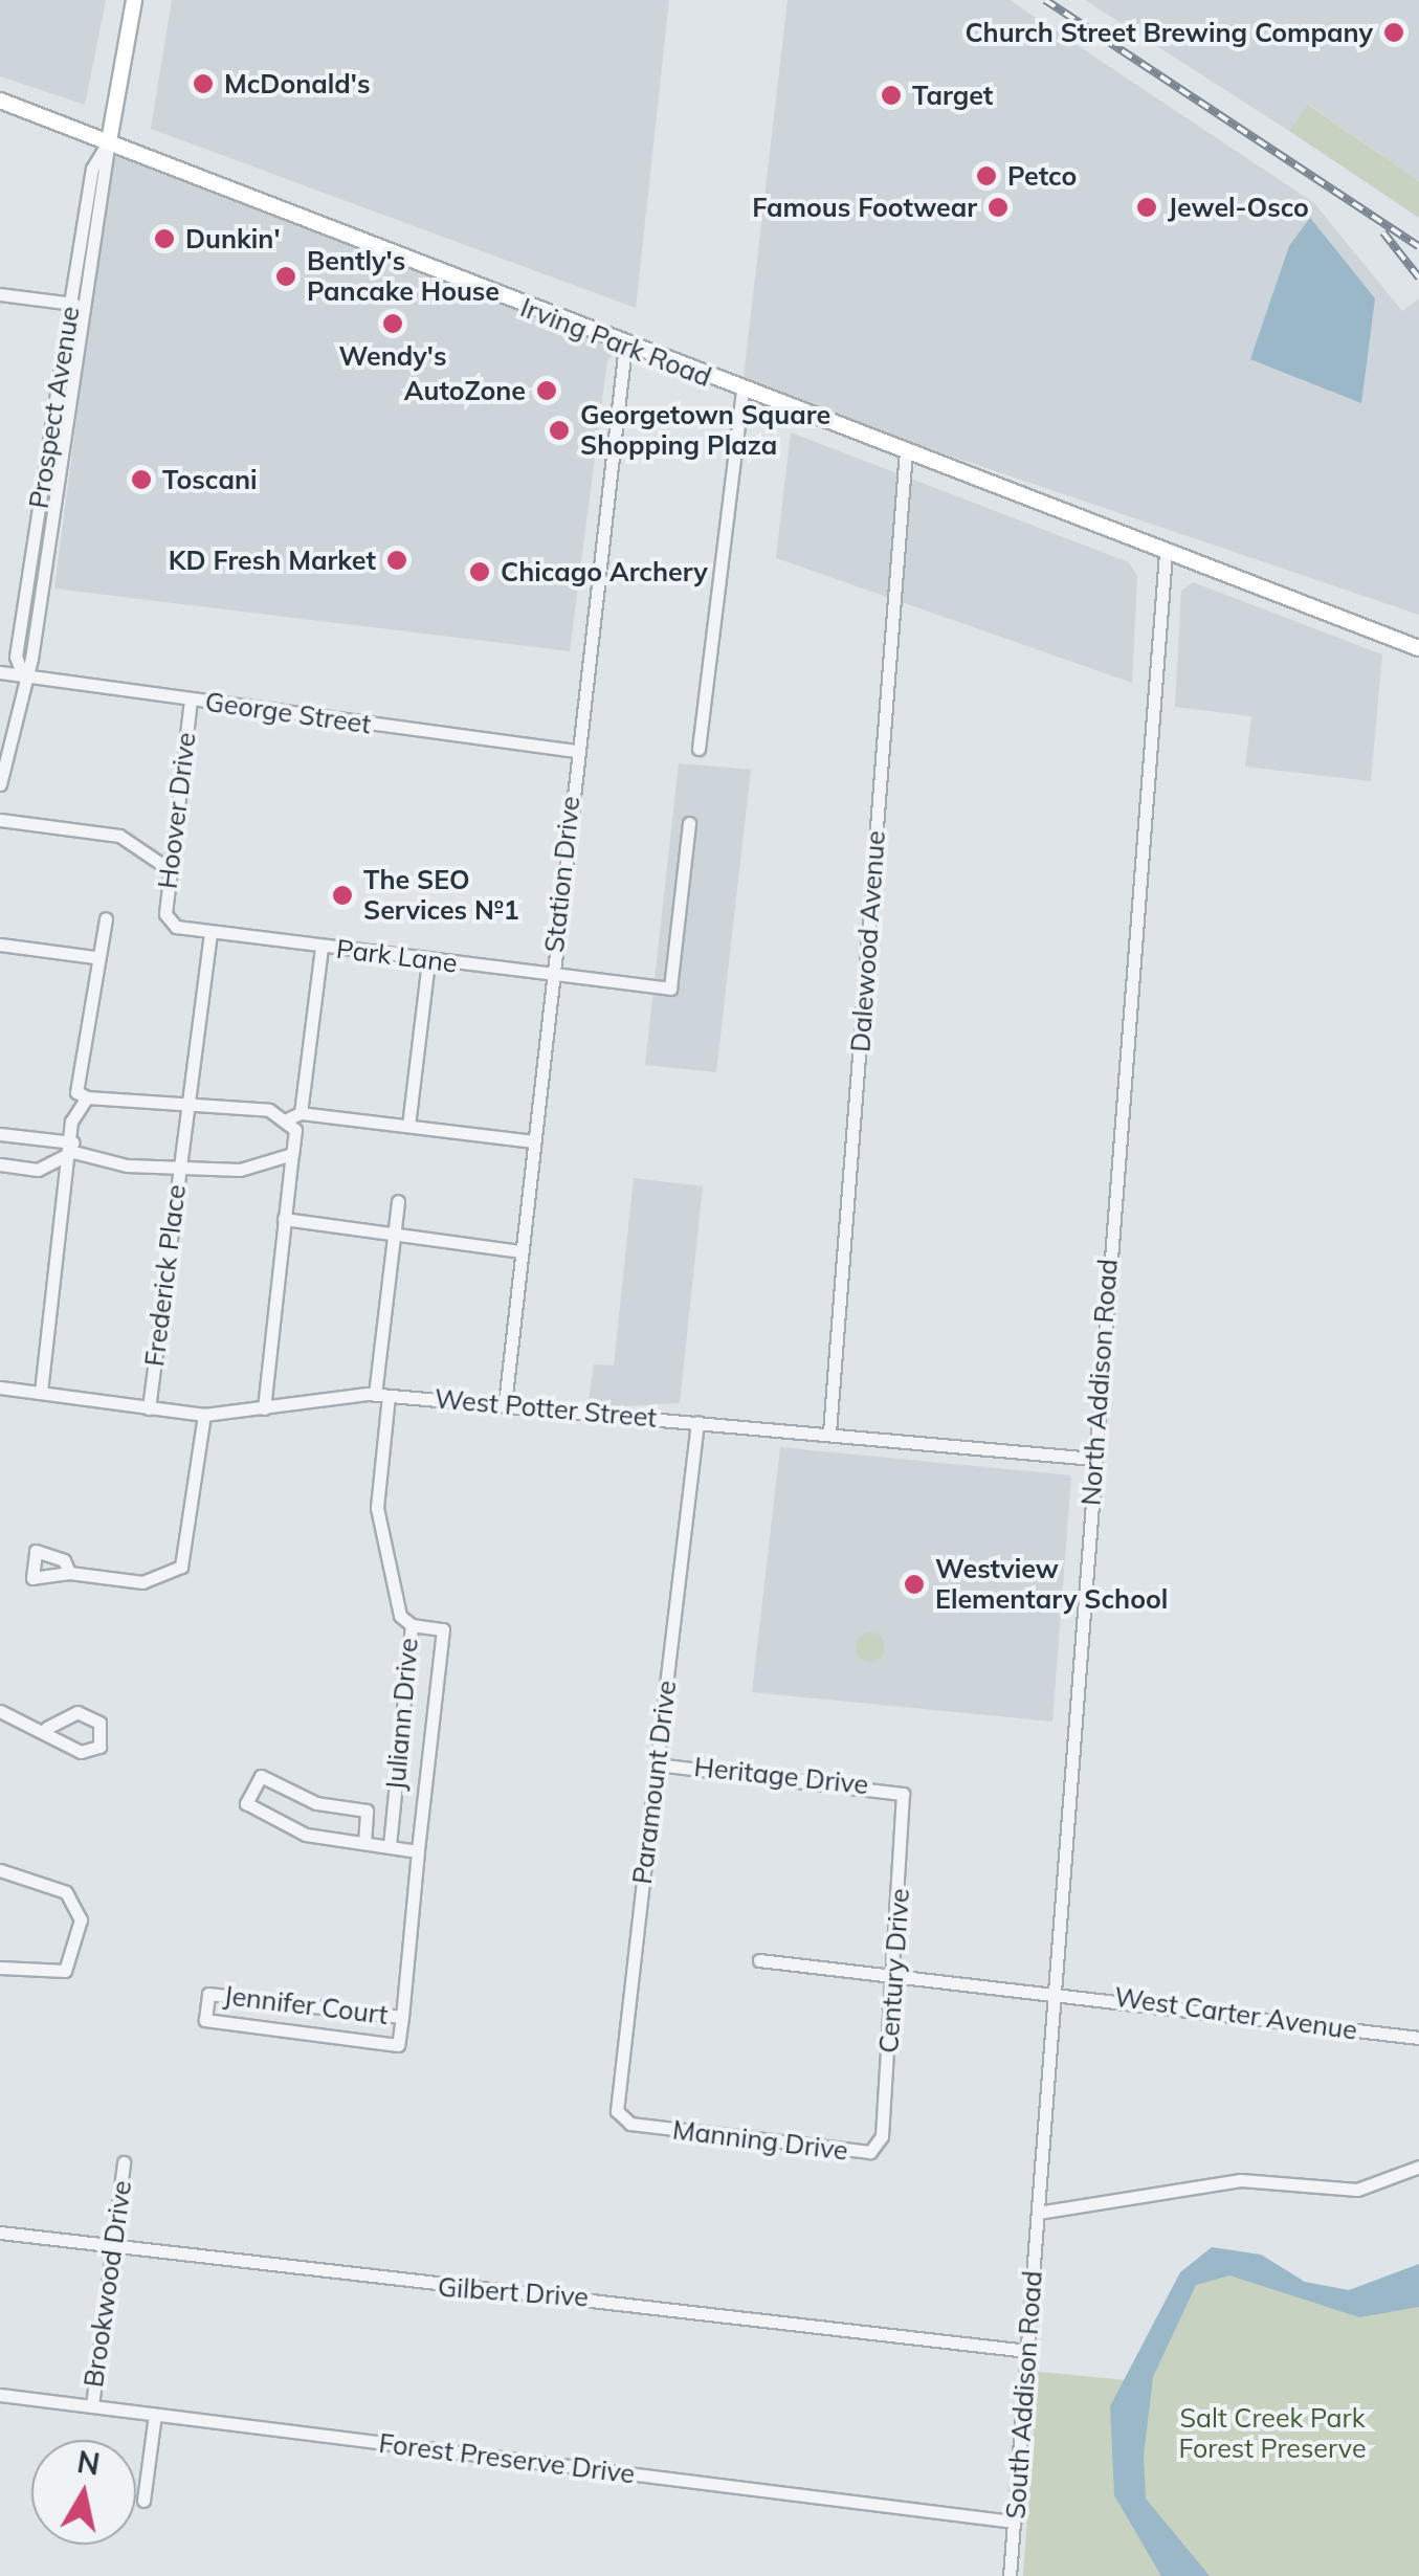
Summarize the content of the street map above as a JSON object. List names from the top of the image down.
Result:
{
  "streets": {
    "main road": ["Irving Park Road", "Prospect Avenue"],
    "street": [
      "George Street",
      "Hoover Drive",
      "Station Drive",
      "Dalewood Avenue",
      "Park Lane",
      "Frederick Place",
      "North Addison Road",
      "West Potter Street",
      "Juliann Drive",
      "Heritage Drive",
      "Paramount Drive",
      "Century Drive",
      "Jennifer Court",
      "West Carter Avenue",
      "Manning Drive",
      "Brookwood Drive",
      "Gilbert Drive",
      "South Addison Road",
      "Forest Preserve Drive"
    ]
  },
  "crossings": [
    ["Irving Park Road", "Prospect Avenue"],
    ["Irving Park Road", "Station Drive"],
    ["Irving Park Road", "Dalewood Avenue"],
    ["Irving Park Road", "North Addison Road"],
    ["Prospect Avenue", "George Street"],
    ["George Street", "Hoover Drive"],
    ["George Street", "Station Drive"],
    ["Hoover Drive", "Park Lane"],
    ["Station Drive", "Park Lane"],
    ["Station Drive", "West Potter Street"],
    ["Dalewood Avenue", "West Potter Street"],
    ["Park Lane", "Frederick Place"],
    ["Frederick Place", "West Potter Street"],
    ["North Addison Road", "West Potter Street"],
    ["North Addison Road", "West Carter Avenue"],
    ["North Addison Road", "South Addison Road"],
    ["West Potter Street", "Juliann Drive"],
    ["West Potter Street", "Paramount Drive"],
    ["Heritage Drive", "Paramount Drive"],
    ["Heritage Drive", "Century Drive"],
    ["Paramount Drive", "Manning Drive"],
    ["Century Drive", "West Carter Avenue"],
    ["Century Drive", "Manning Drive"],
    ["Brookwood Drive", "Gilbert Drive"],
    ["Brookwood Drive", "Forest Preserve Drive"],
    ["Gilbert Drive", "South Addison Road"],
    ["South Addison Road", "Forest Preserve Drive"]
  ],
  "parks": ["Salt Creek Park Forest Preserve"],
  "places": [
    "Church Street Brewing Company",
    "McDonald's",
    "Target",
    "Petco",
    "Famous Footwear",
    "Jewel-Osco",
    "Dunkin'",
    "Bently's Pancake House",
    "Wendy's",
    "AutoZone",
    "Georgetown Square Shopping Plaza",
    "Toscani",
    "KD Fresh Market",
    "Chicago Archery",
    "The SEO Services №1",
    "Westview Elementary School"
  ],
  "north": "top"
}
